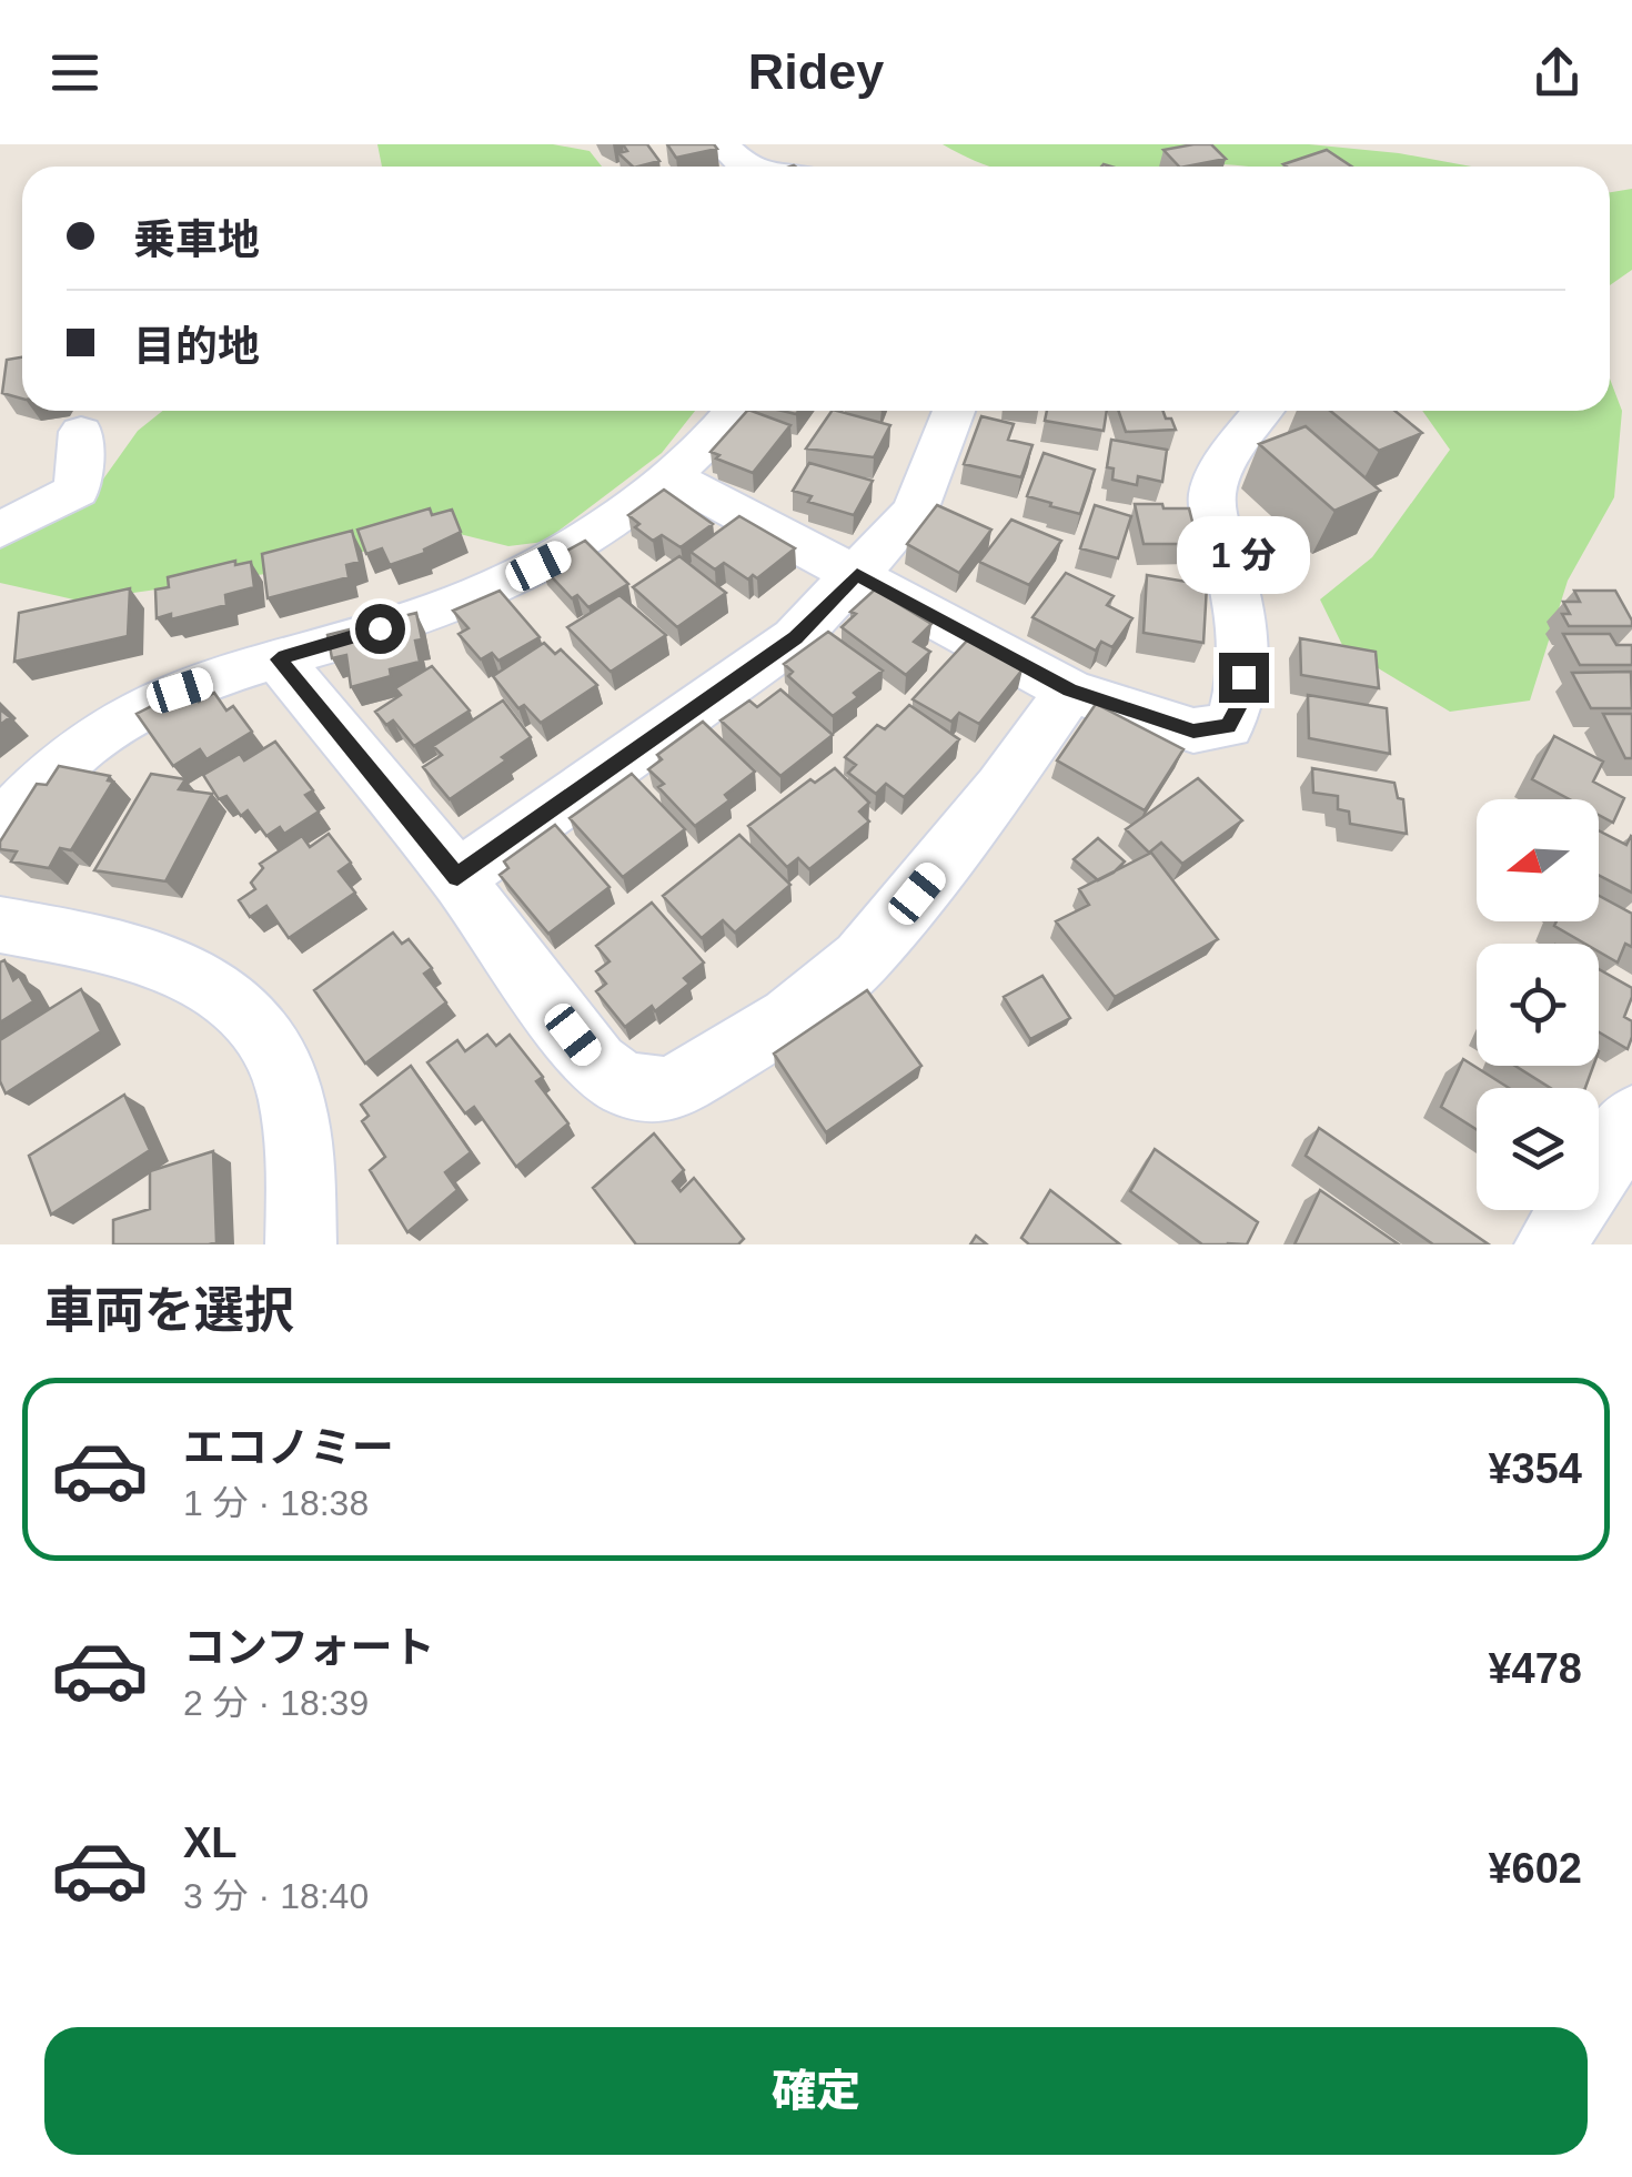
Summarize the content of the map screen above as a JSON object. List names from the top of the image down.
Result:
{
  "north": "left",
  "page": {
    "header": "Ridey",
    "banner": ["乗車地", "目的地"],
    "bubble": "1 分",
    "heading": "車両を選択",
    "list": [
      {
        "name": "エコノミー",
        "note": "1 分 · 18:38",
        "value": "¥354"
      },
      {
        "name": "コンフォート",
        "note": "2 分 · 18:39",
        "value": "¥478"
      },
      {
        "name": "XL",
        "note": "3 分 · 18:40",
        "value": "¥602"
      }
    ],
    "buttons": "確定"
  }
}
